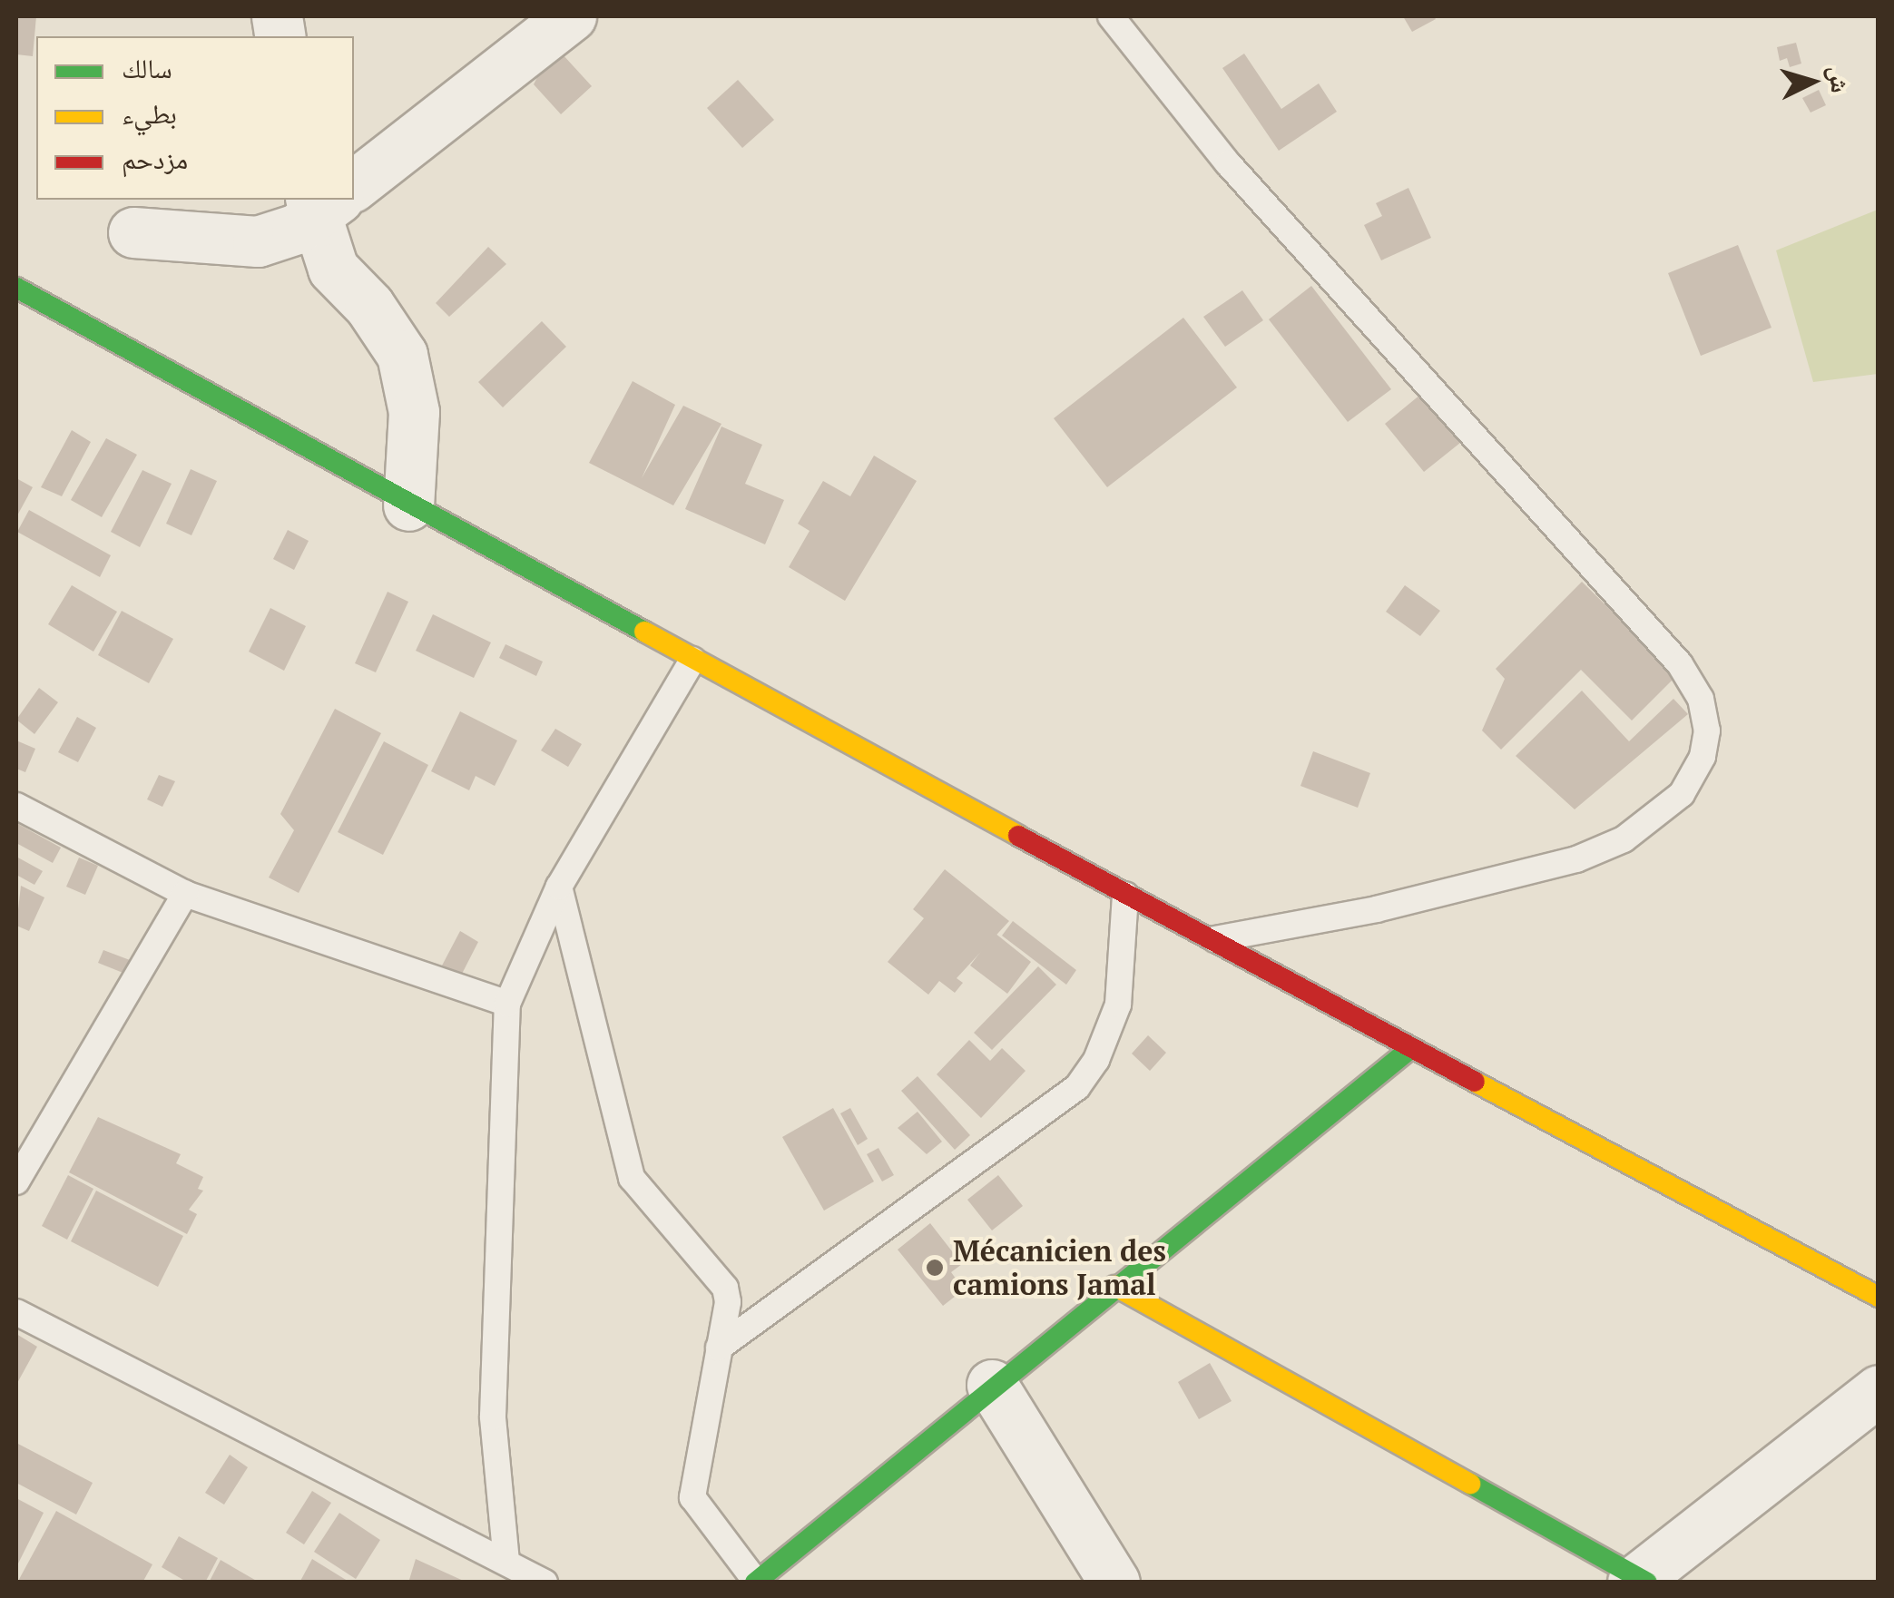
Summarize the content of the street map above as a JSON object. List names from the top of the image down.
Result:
{
  "places": ["Mécanicien des camions Jamal"],
  "legend": ["سالك", "بطيء", "مزدحم"],
  "north": "right"
}
